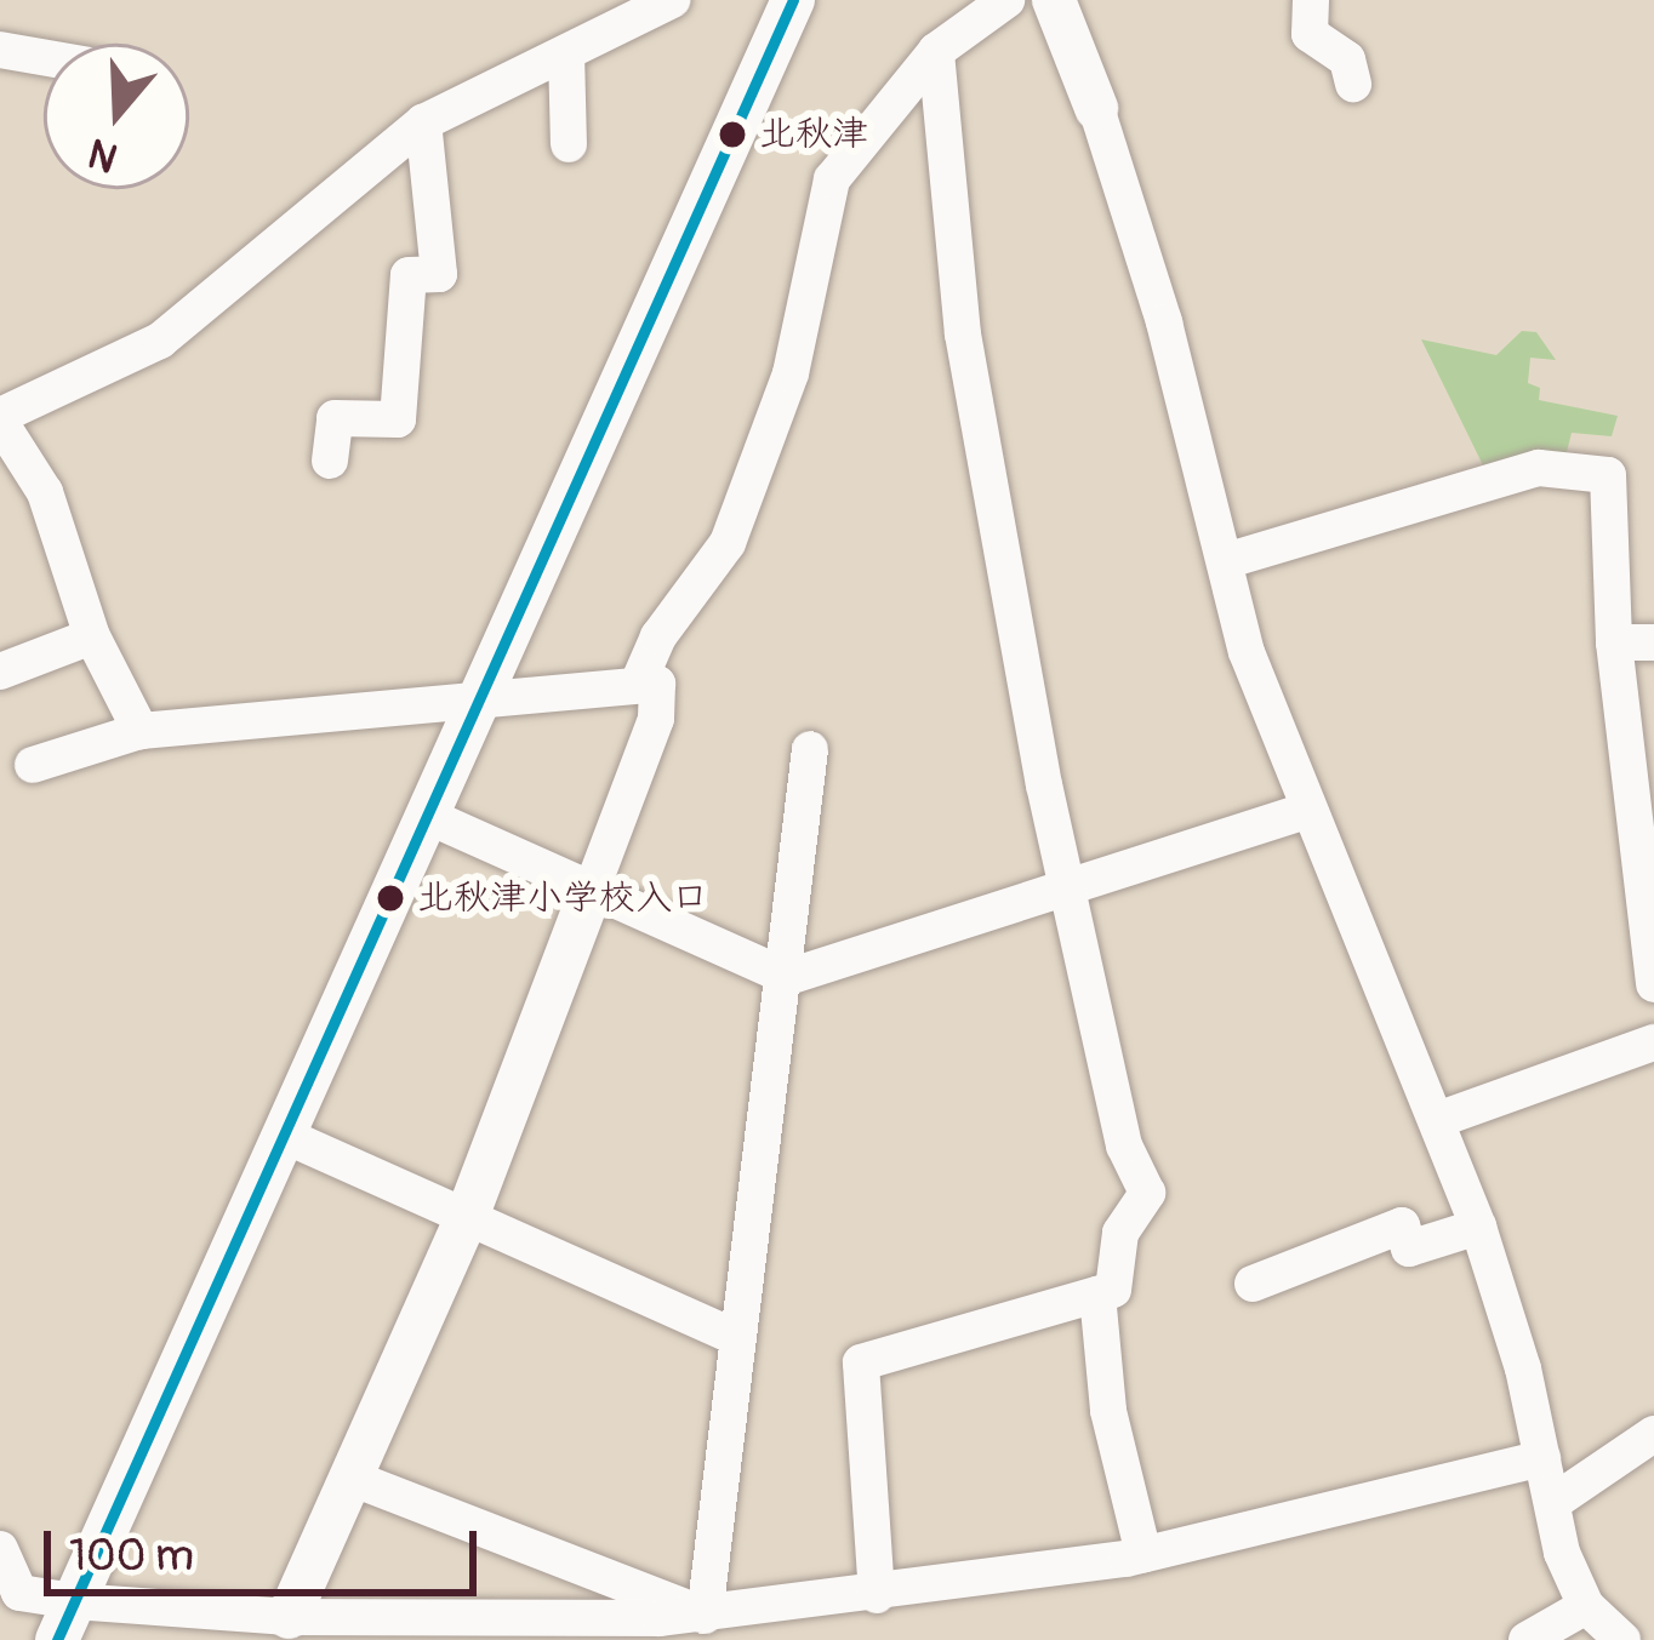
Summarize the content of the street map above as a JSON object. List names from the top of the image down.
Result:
{
  "places": ["北秋津", "北秋津小学校入口"],
  "scale_bar": "100 m",
  "north": "bottom"
}
